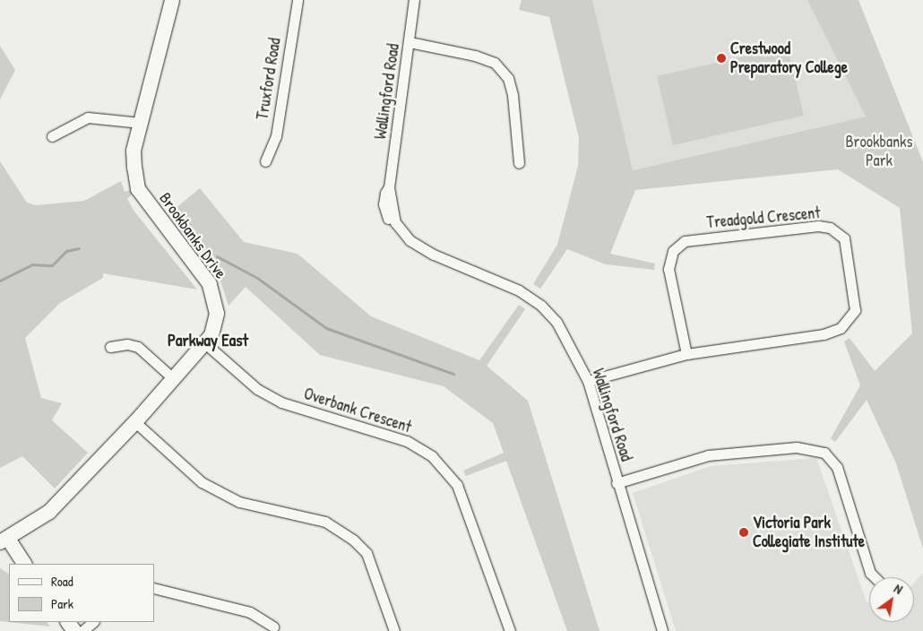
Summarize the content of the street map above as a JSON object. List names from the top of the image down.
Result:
{
  "streets": {
    "street": [
      "Truxford Road",
      "Wallingford Road",
      "Treadgold Crescent",
      "Brookbanks Drive",
      "Overbank Crescent"
    ]
  },
  "crossings": [
    ["Wallingford Road", "Treadgold Crescent"],
    ["Brookbanks Drive", "Overbank Crescent"]
  ],
  "districts": ["Parkway East"],
  "parks": ["Brookbanks Park"],
  "places": ["Crestwood Preparatory College", "Victoria Park Collegiate Institute"],
  "legend": ["Road", "Park"],
  "north": "top right"
}
